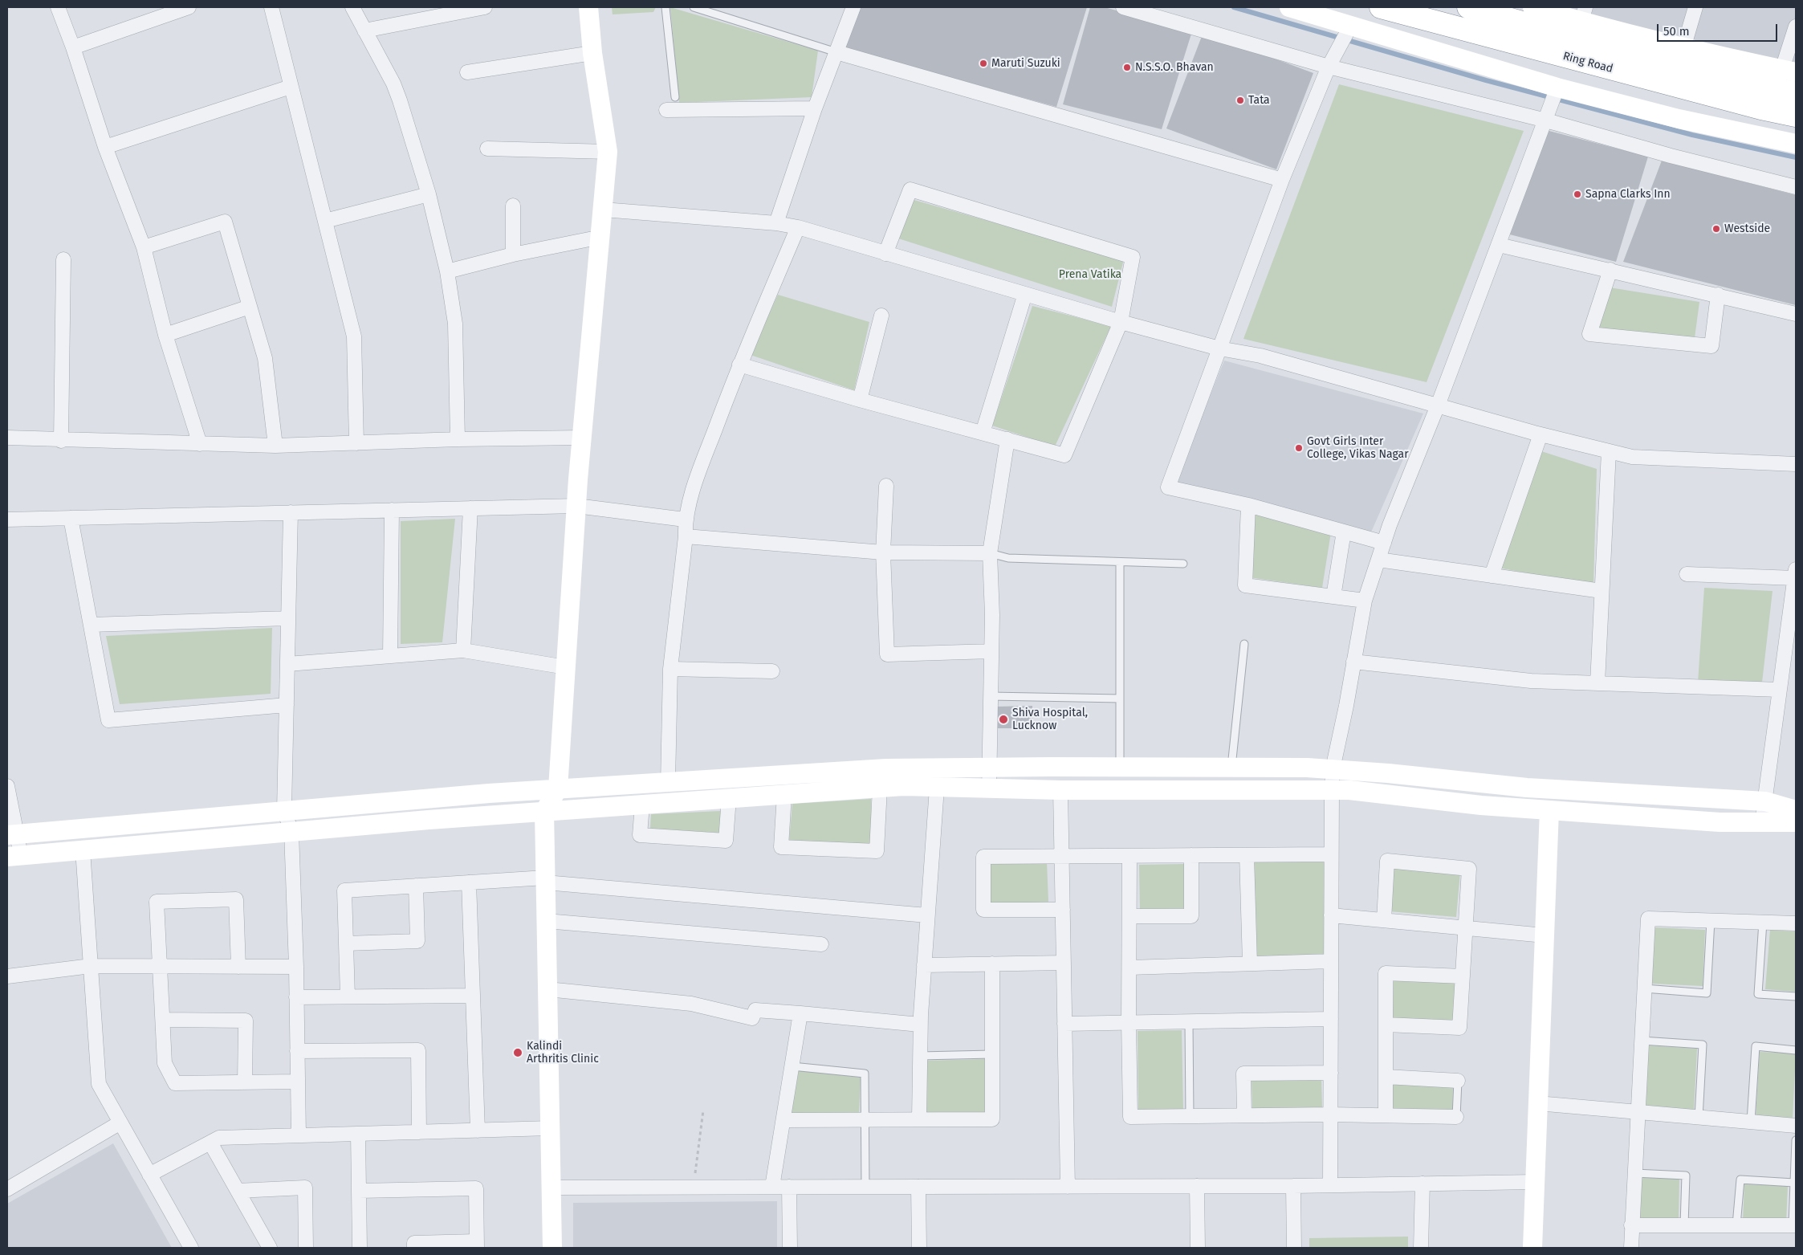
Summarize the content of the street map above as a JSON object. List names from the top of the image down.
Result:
{
  "streets": {
    "highway": ["Ring Road"]
  },
  "parks": ["Prena Vatika"],
  "places": [
    "Maruti Suzuki",
    "N.S.S.O. Bhavan",
    "Tata",
    "Sapna Clarks Inn",
    "Westside",
    "Govt Girls Inter College, Vikas Nagar",
    "Shiva Hospital, Lucknow",
    "Kalindi Arthritis Clinic"
  ],
  "scale_bar": "50 m"
}
